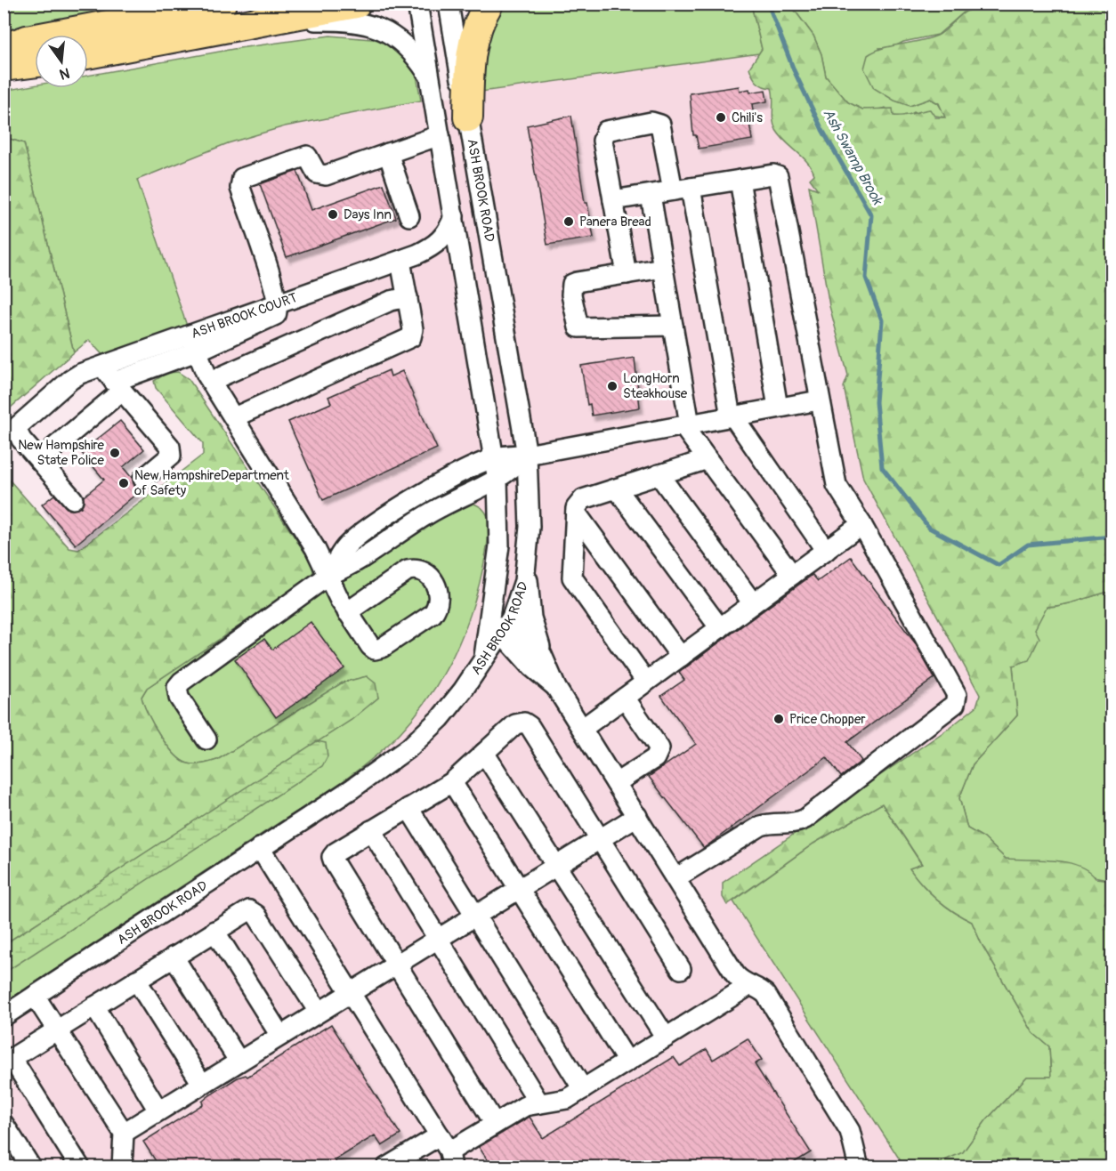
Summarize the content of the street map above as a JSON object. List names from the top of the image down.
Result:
{
  "streets": {
    "street": ["ASH BROOK ROAD", "ASH BROOK COURT"]
  },
  "water": ["Ash Swamp Brook"],
  "places": [
    "Chili's",
    "Days Inn",
    "Panera Bread",
    "LongHorn Steakhouse",
    "New Hampshire State Police",
    "New HampshireDepartment of Safety",
    "Price Chopper"
  ],
  "north": "bottom"
}
